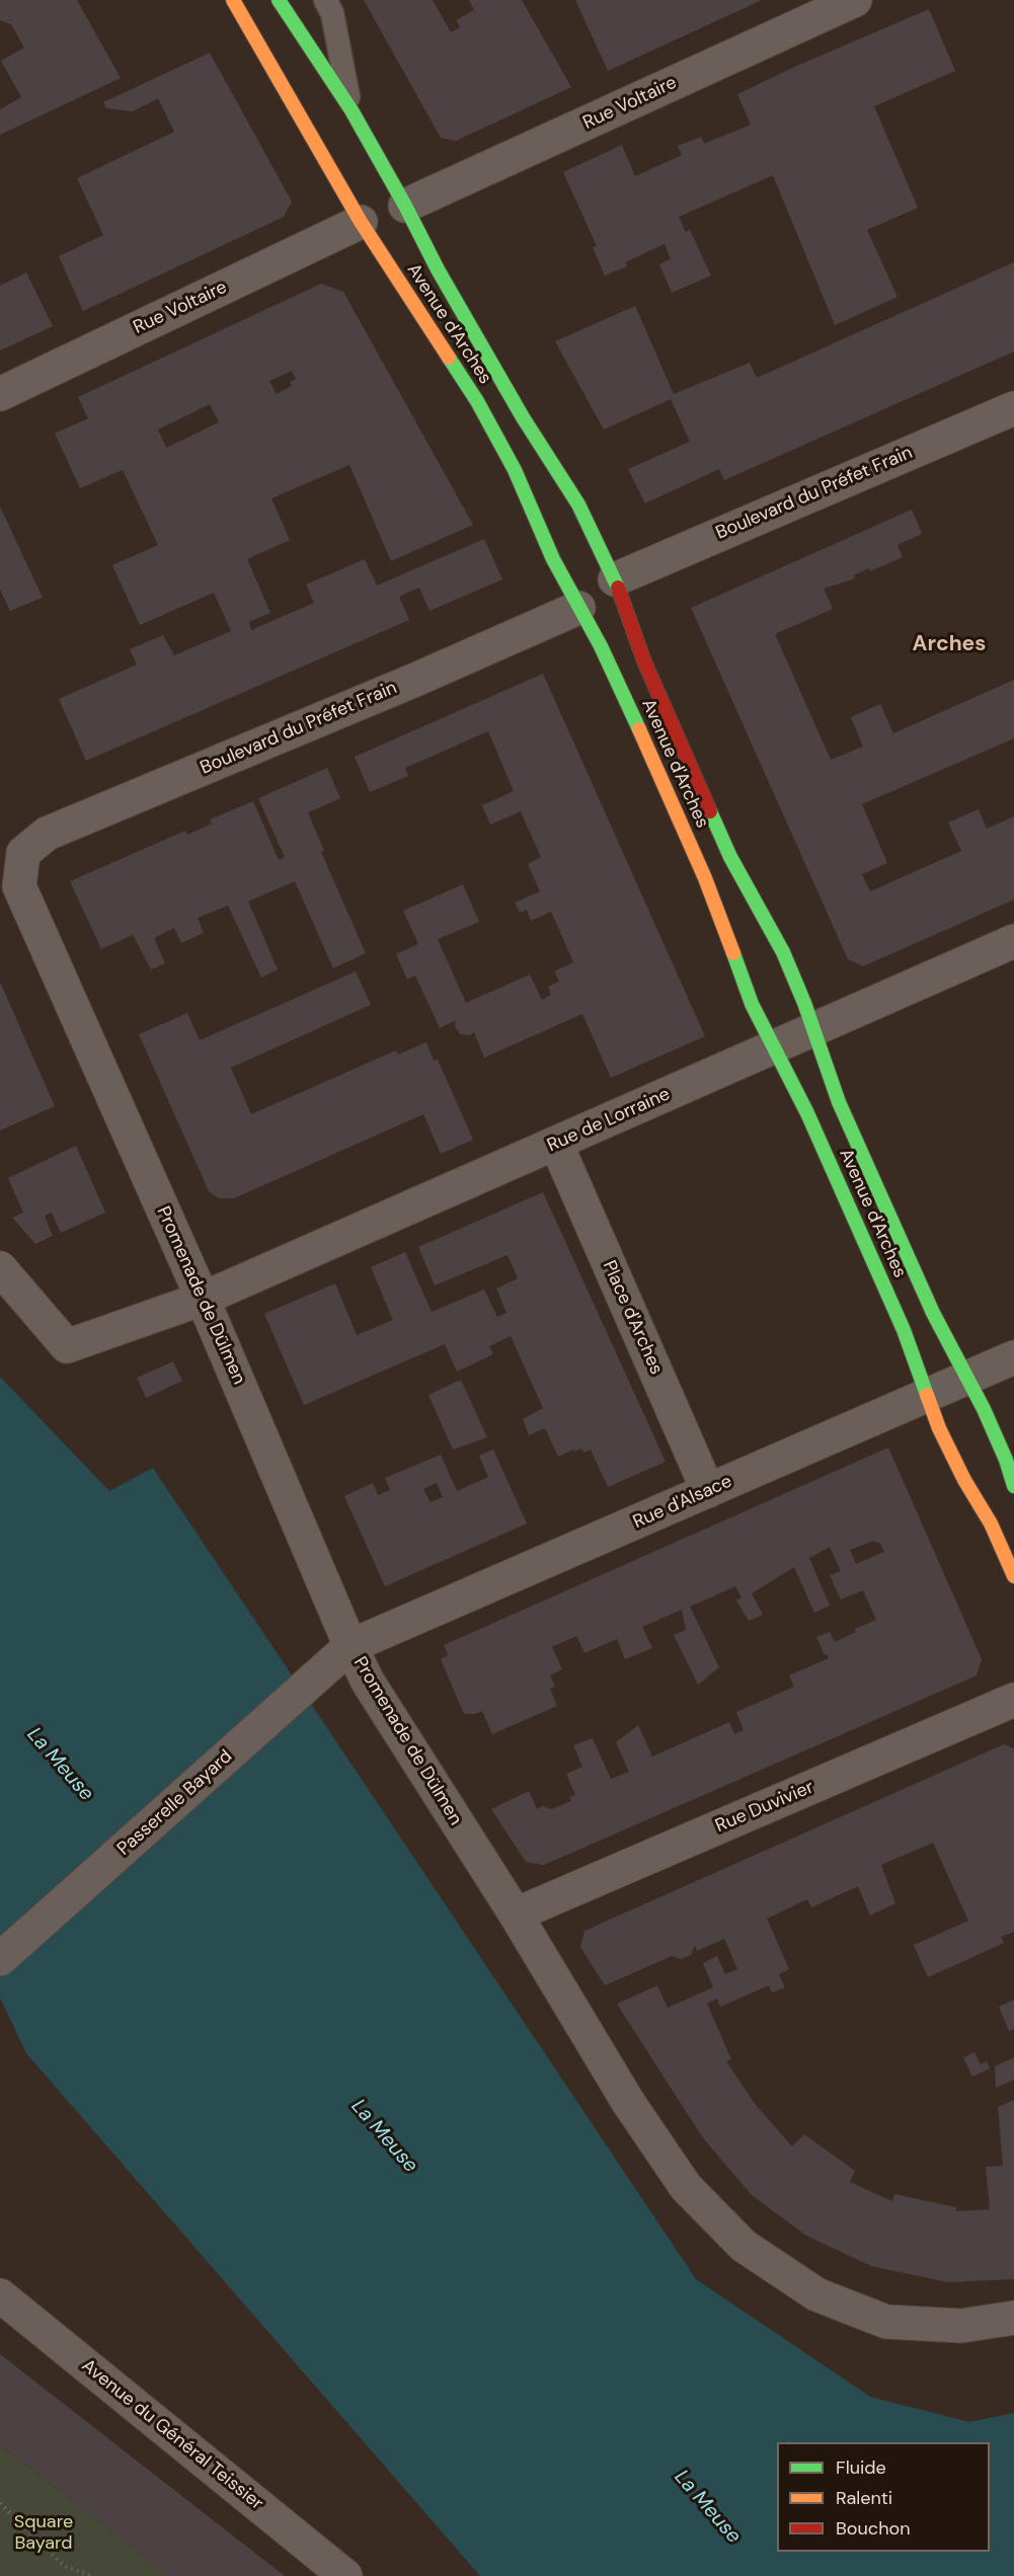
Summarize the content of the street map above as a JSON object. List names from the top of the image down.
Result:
{
  "streets": {
    "main road": ["Avenue d'Arches"],
    "street": [
      "Rue Voltaire",
      "Boulevard du Préfet Frain",
      "Rue de Lorraine",
      "Promenade de Dülmen",
      "Place d'Arches",
      "Rue d'Alsace",
      "Passerelle Bayard",
      "Rue Duvivier",
      "Avenue du Général Teissier"
    ]
  },
  "crossings": [
    ["Rue Voltaire", "Avenue d'Arches"],
    ["Avenue d'Arches", "Boulevard du Préfet Frain"],
    ["Avenue d'Arches", "Rue de Lorraine"],
    ["Avenue d'Arches", "Rue d'Alsace"],
    ["Boulevard du Préfet Frain", "Promenade de Dülmen"],
    ["Rue de Lorraine", "Promenade de Dülmen"],
    ["Rue de Lorraine", "Place d'Arches"],
    ["Promenade de Dülmen", "Rue d'Alsace"],
    ["Promenade de Dülmen", "Passerelle Bayard"],
    ["Promenade de Dülmen", "Rue Duvivier"],
    ["Place d'Arches", "Rue d'Alsace"],
    ["Rue d'Alsace", "Passerelle Bayard"]
  ],
  "districts": ["Arches"],
  "water": ["La Meuse"],
  "parks": ["Square Bayard"],
  "legend": ["Fluide", "Ralenti", "Bouchon"]
}
